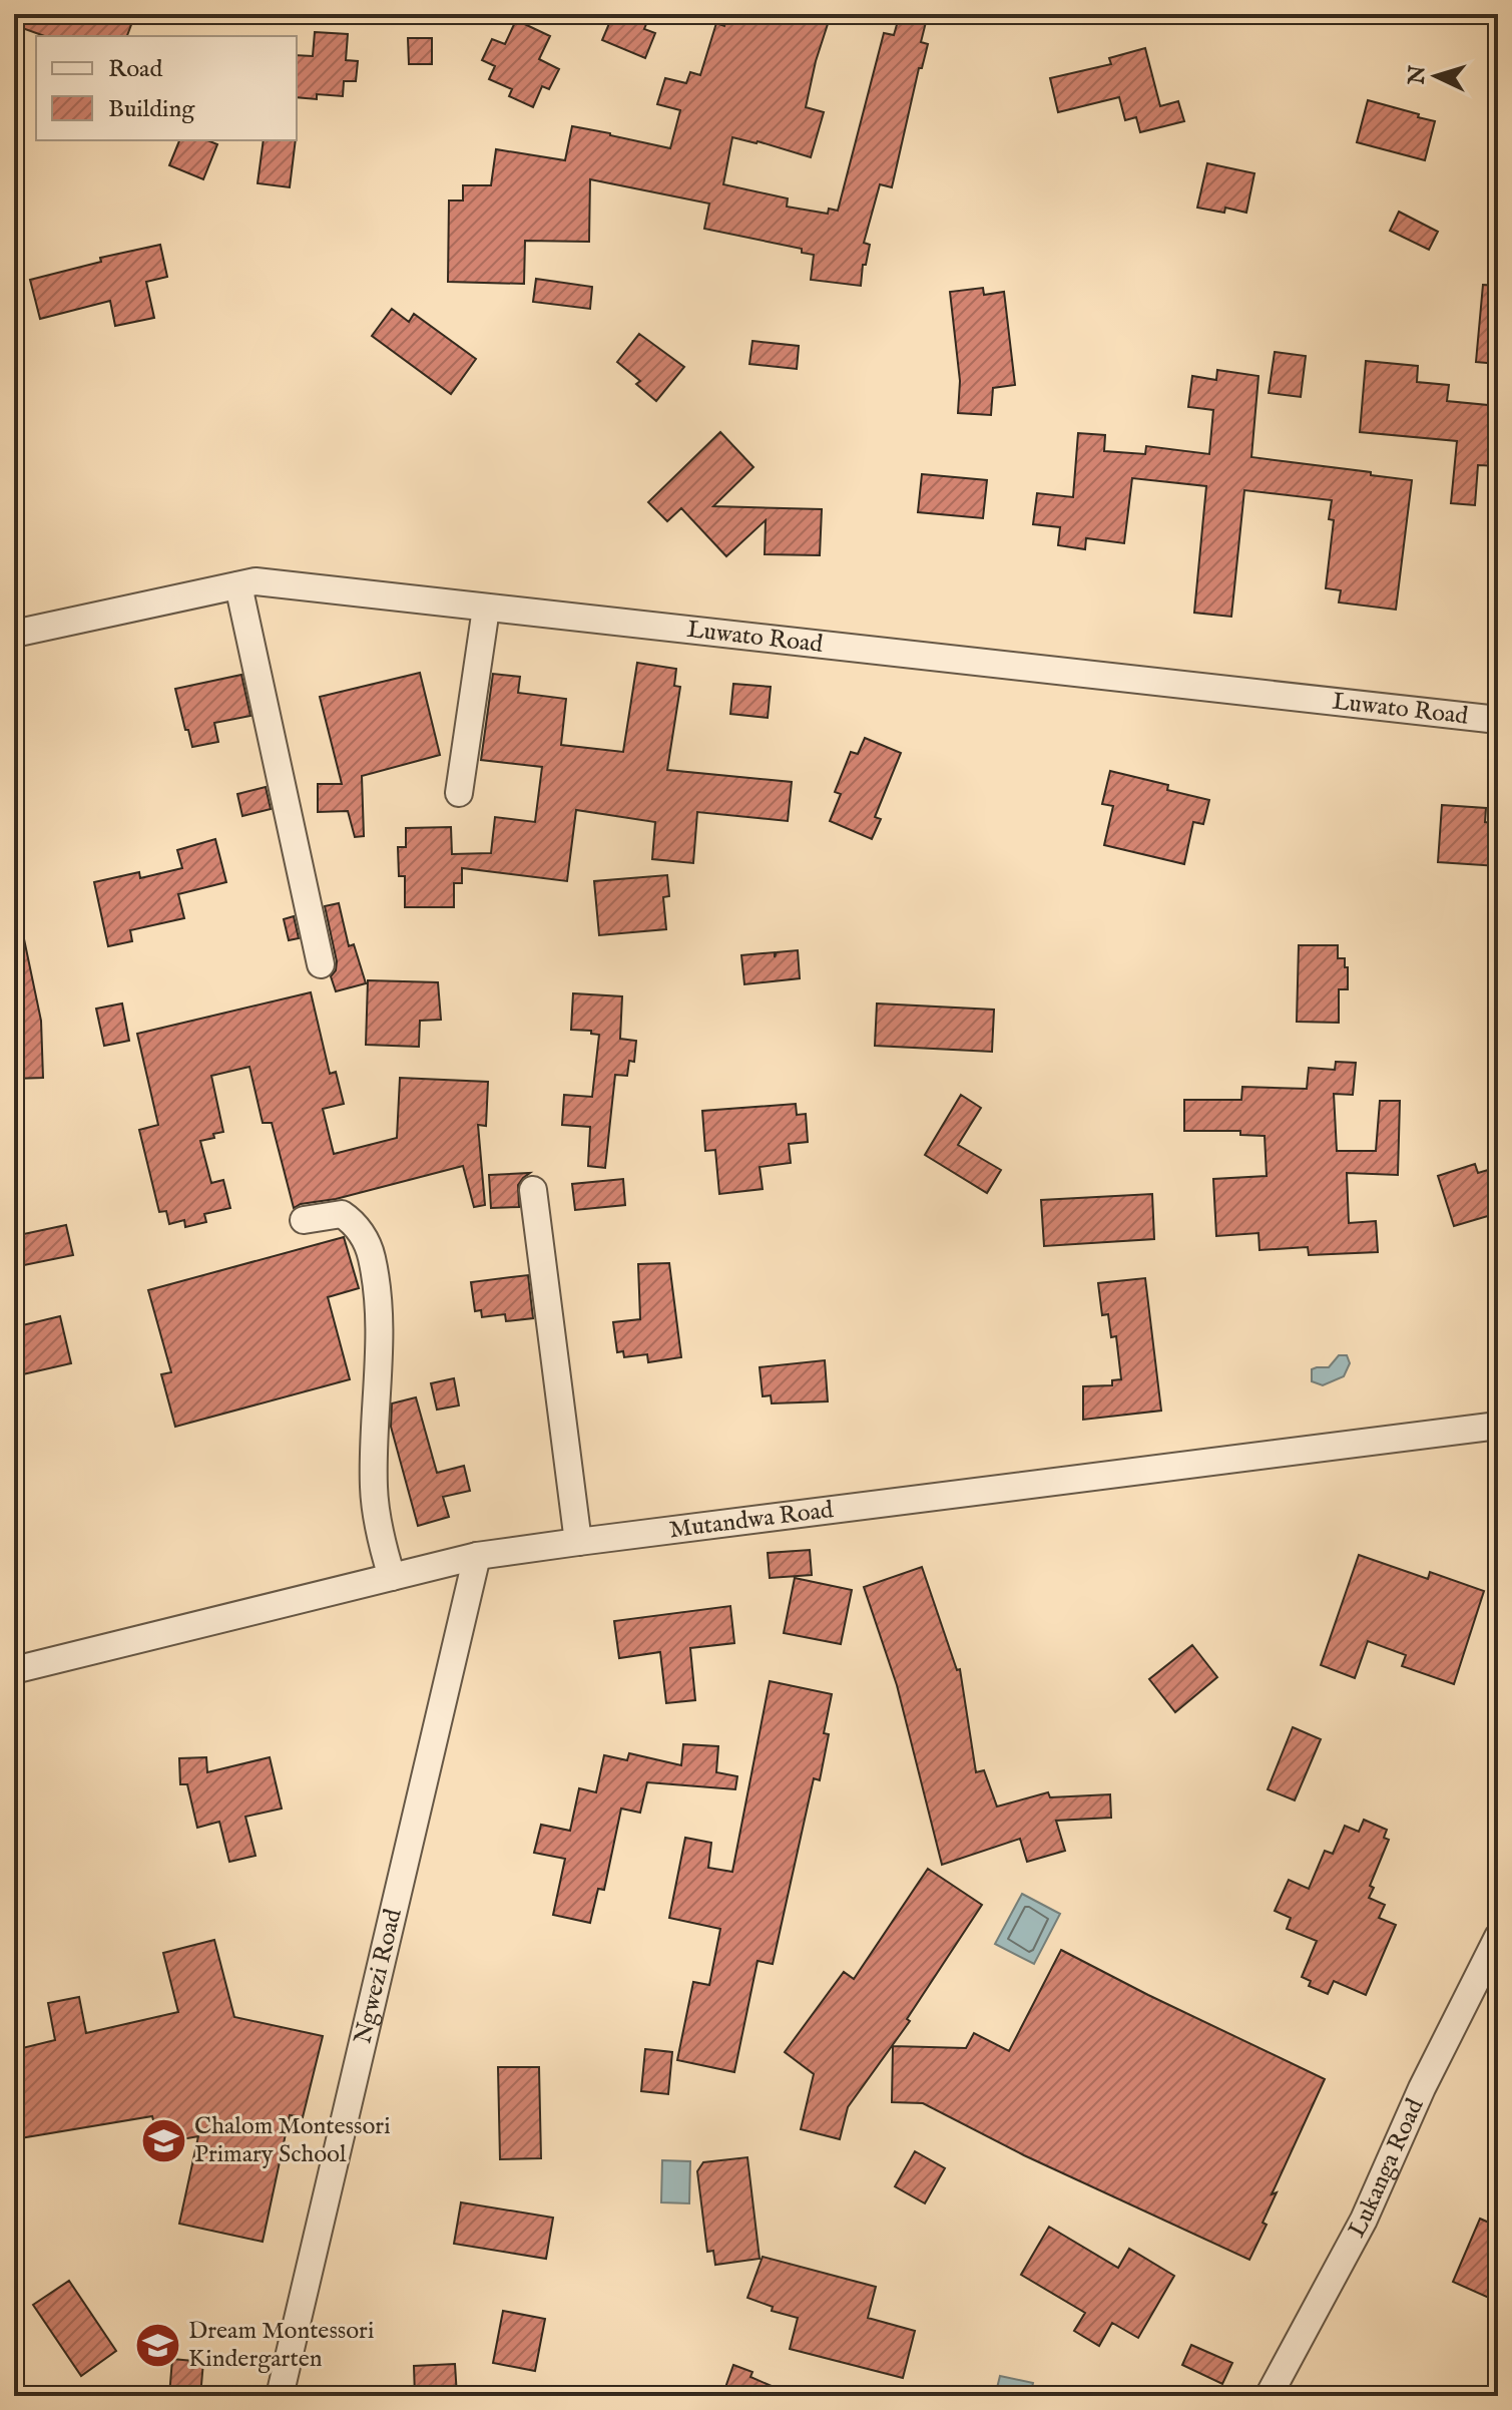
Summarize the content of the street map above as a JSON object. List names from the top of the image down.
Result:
{
  "streets": {
    "street": [
      "Luwato Road",
      "Mutandwa Road",
      "Ngwezi Road",
      "Lukanga Road"
    ]
  },
  "crossings": [
    ["Mutandwa Road", "Ngwezi Road"]
  ],
  "places": {
    "school or university": ["Chalom Montessori Primary School", "Dream Montessori Kindergarten"]
  },
  "legend": ["Road", "Building"],
  "north": "left"
}
